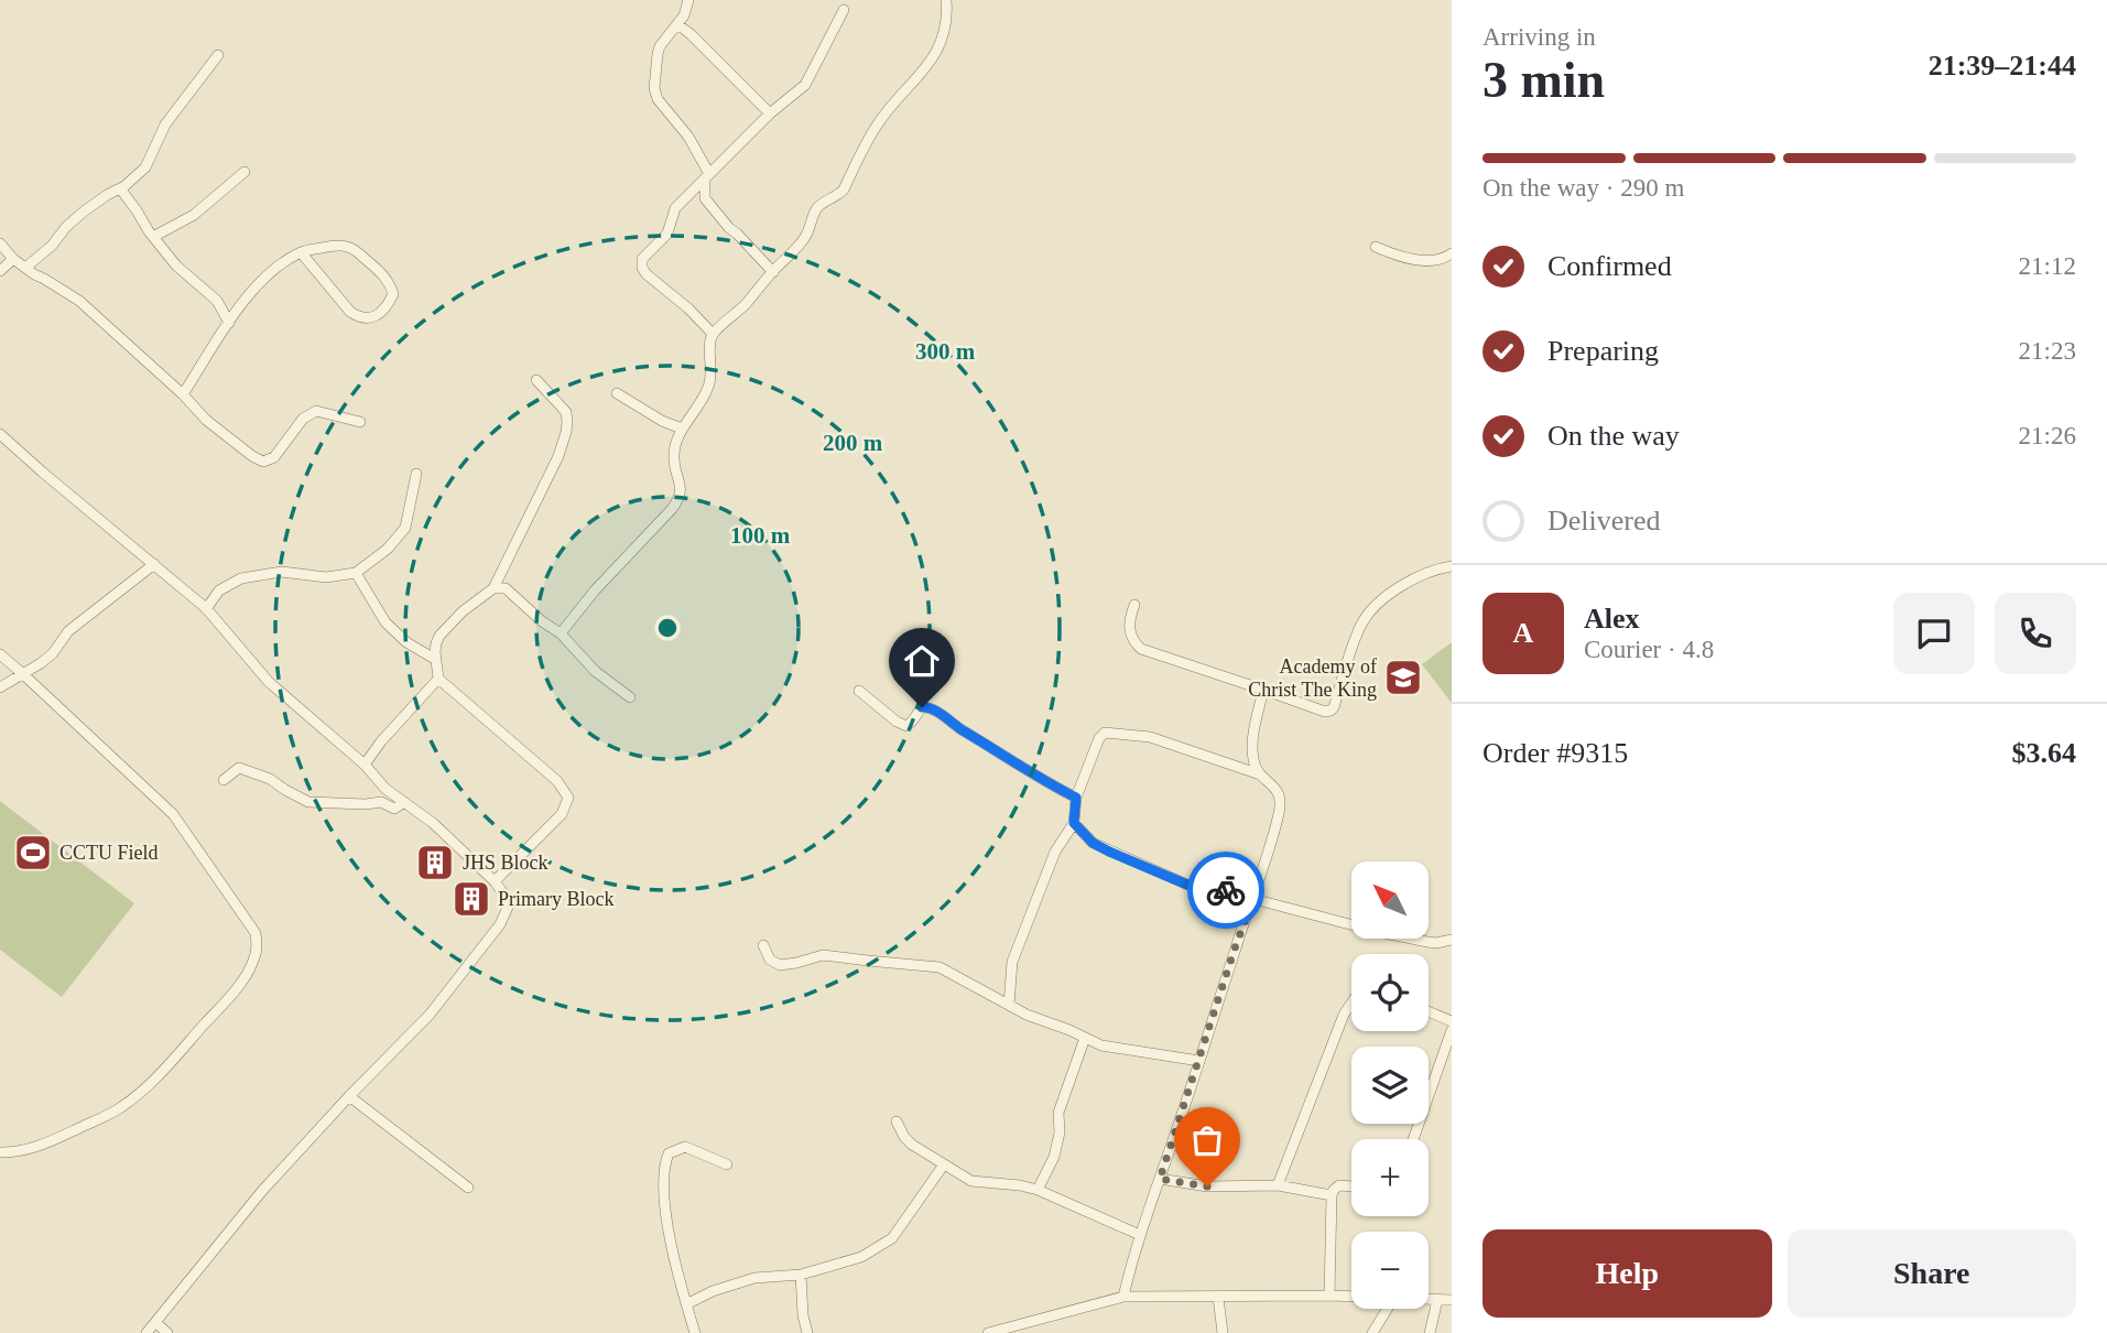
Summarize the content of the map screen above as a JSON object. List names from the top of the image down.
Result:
{
  "places": {
    "school or university": ["Academy of Christ The King"],
    "sports": ["CCTU Field"],
    "building": ["JHS Block", "Primary Block"]
  },
  "north": "top left",
  "page": {
    "heading": ["3 min", "Arriving in", "21:39–21:44"],
    "panel": [
      "Alex",
      "Courier · 4.8",
      "Order #9315",
      "$3.64"
    ],
    "bar": "On the way · 290 m",
    "list": [
      ["Confirmed", "21:12"],
      ["Preparing", "21:23"],
      ["On the way", "21:26"],
      "Delivered"
    ],
    "round": "A",
    "map_buttons": ["+", "−"],
    "buttons": ["Help", "Share"]
  },
  "rings": ["300 m", "200 m", "100 m"]
}
